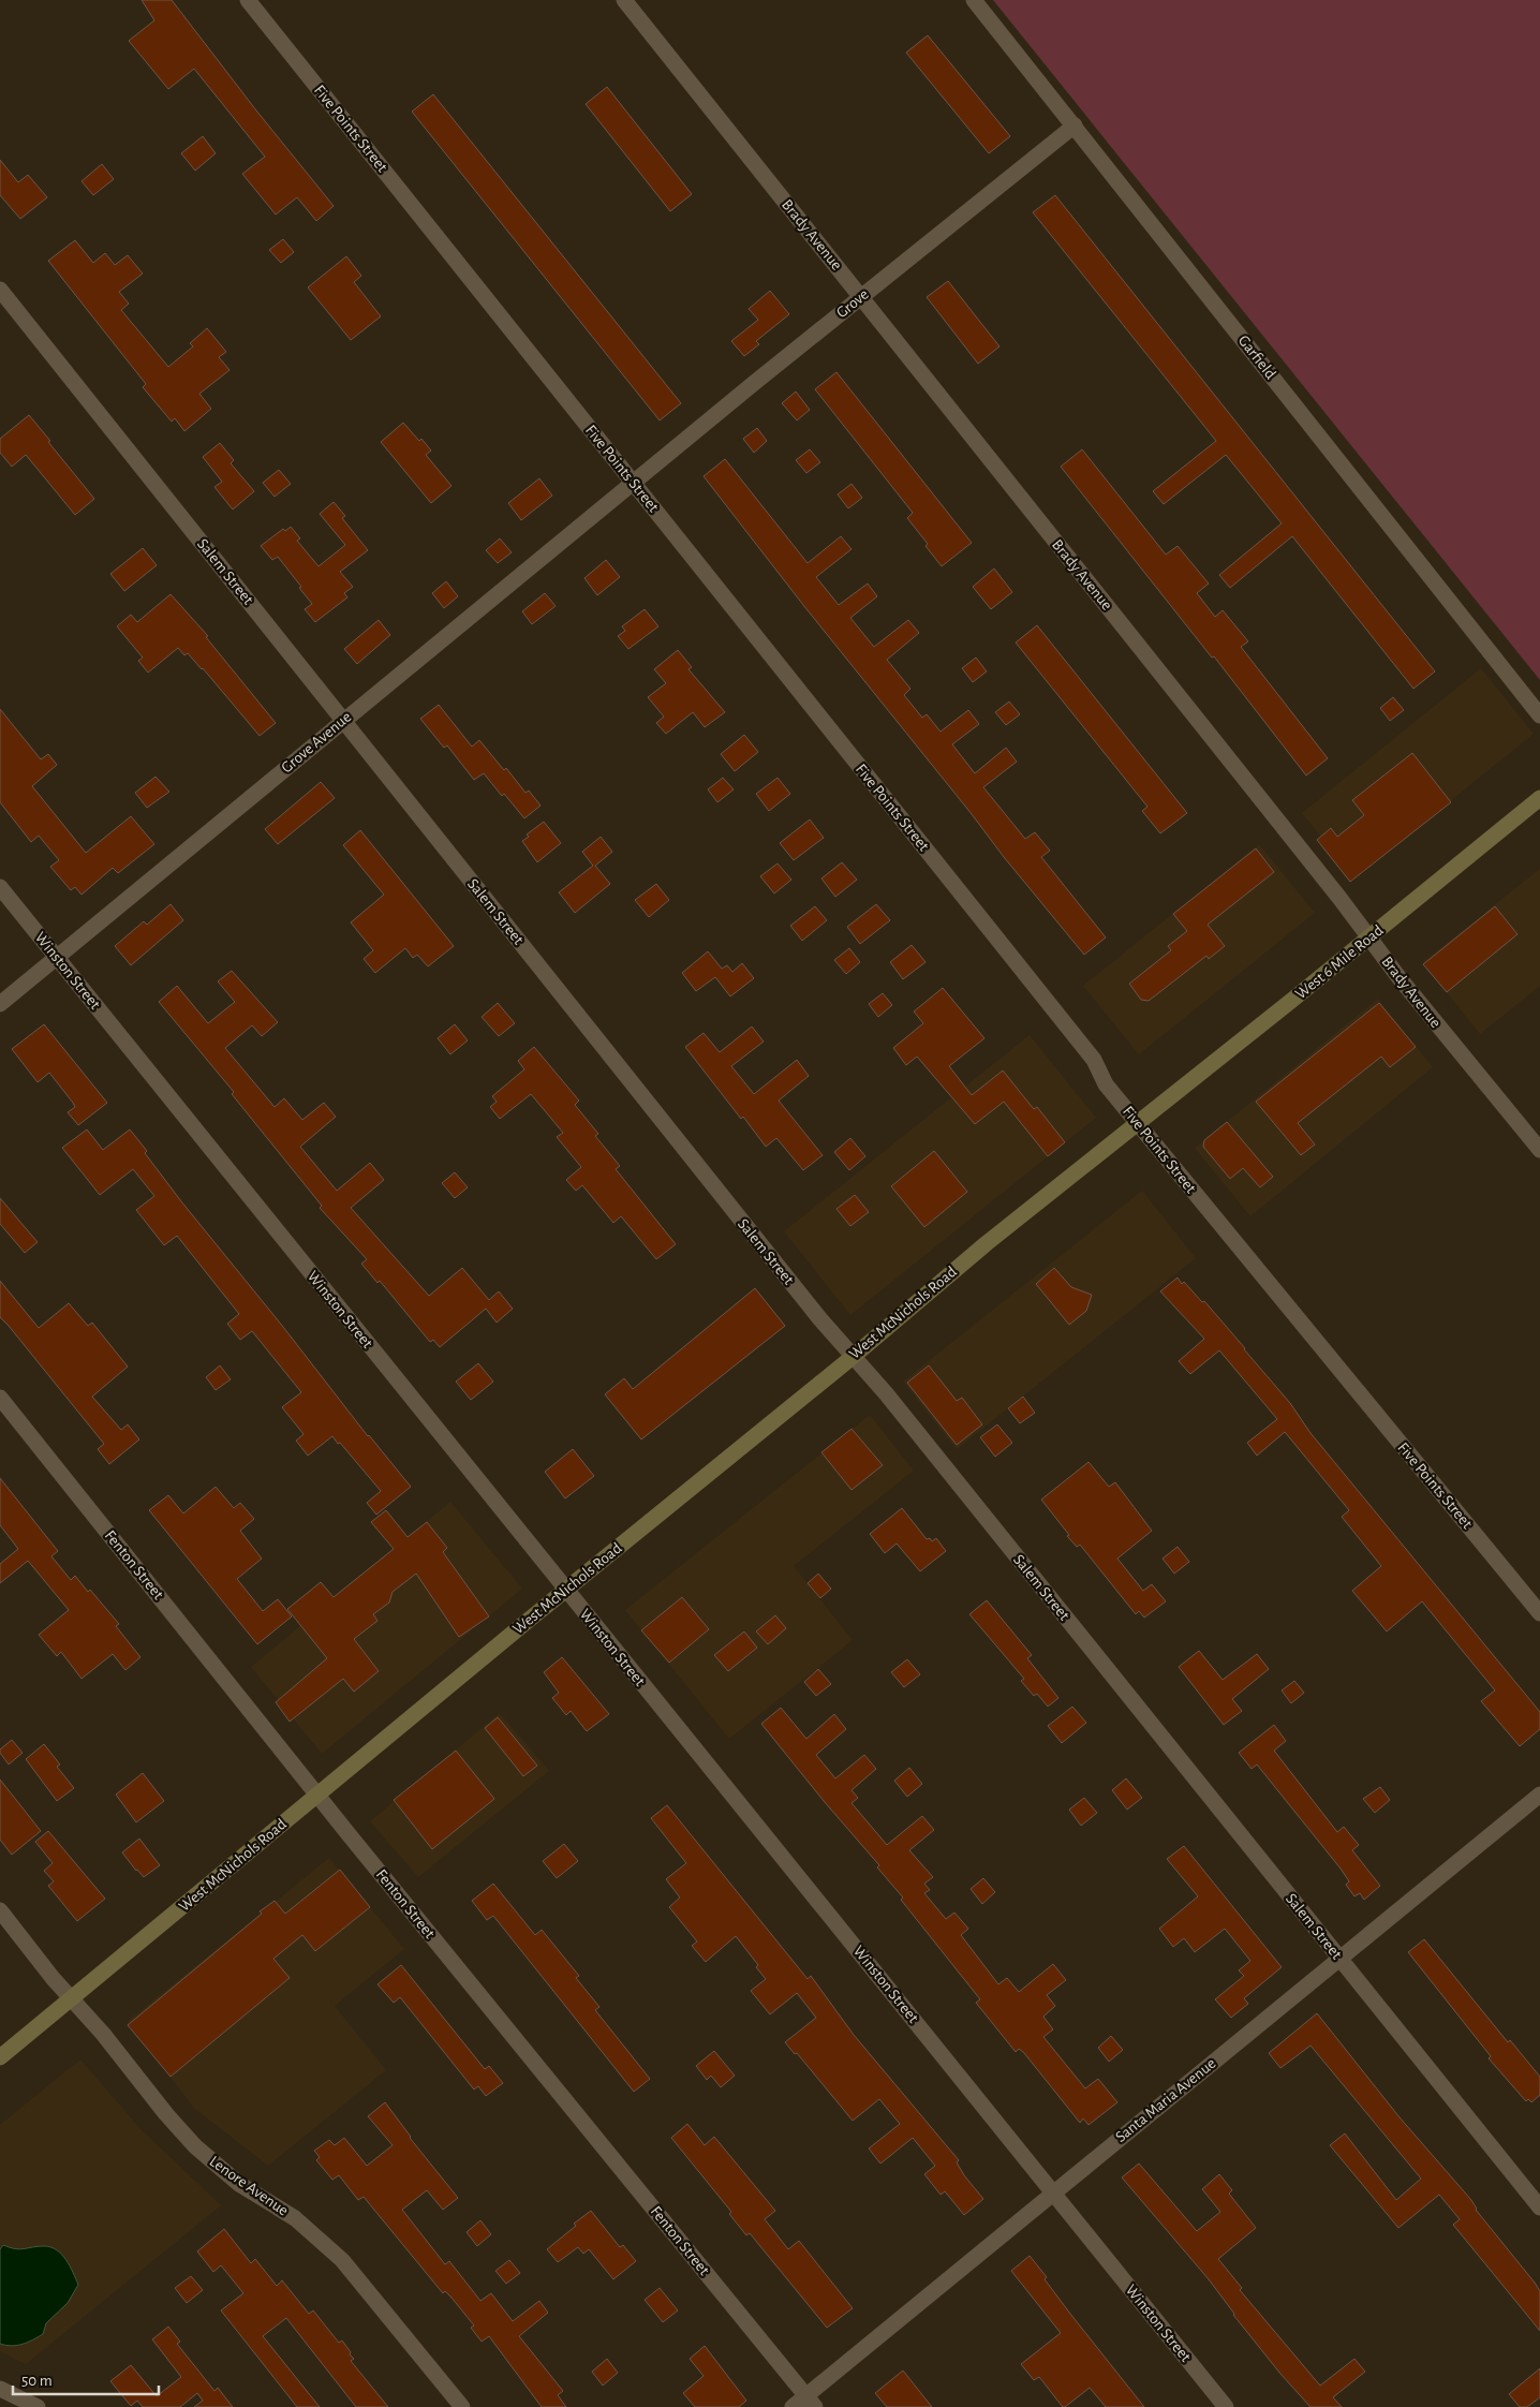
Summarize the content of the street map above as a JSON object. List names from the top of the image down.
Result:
{
  "streets": {
    "main road": ["West 6 Mile Road", "West McNichols Road"],
    "street": [
      "Five Points Street",
      "Brady Avenue",
      "Grove",
      "Garfield",
      "Salem Street",
      "Grove Avenue",
      "Winston Street",
      "Fenton Street",
      "Santa Maria Avenue",
      "Lenore Avenue"
    ]
  },
  "crossings": [
    ["Five Points Street", "Grove"],
    ["Five Points Street", "Grove Avenue"],
    ["Five Points Street", "West 6 Mile Road"],
    ["Five Points Street", "West McNichols Road"],
    ["Brady Avenue", "Grove"],
    ["Brady Avenue", "West 6 Mile Road"],
    ["Grove", "Garfield"],
    ["Grove", "Grove Avenue"],
    ["Salem Street", "Grove Avenue"],
    ["Salem Street", "West McNichols Road"],
    ["Salem Street", "Santa Maria Avenue"],
    ["Grove Avenue", "Winston Street"],
    ["West 6 Mile Road", "West McNichols Road"],
    ["Winston Street", "West McNichols Road"],
    ["Winston Street", "Santa Maria Avenue"],
    ["West McNichols Road", "Fenton Street"],
    ["West McNichols Road", "Lenore Avenue"],
    ["Fenton Street", "Santa Maria Avenue"]
  ],
  "scale_bar": "50 m"
}
